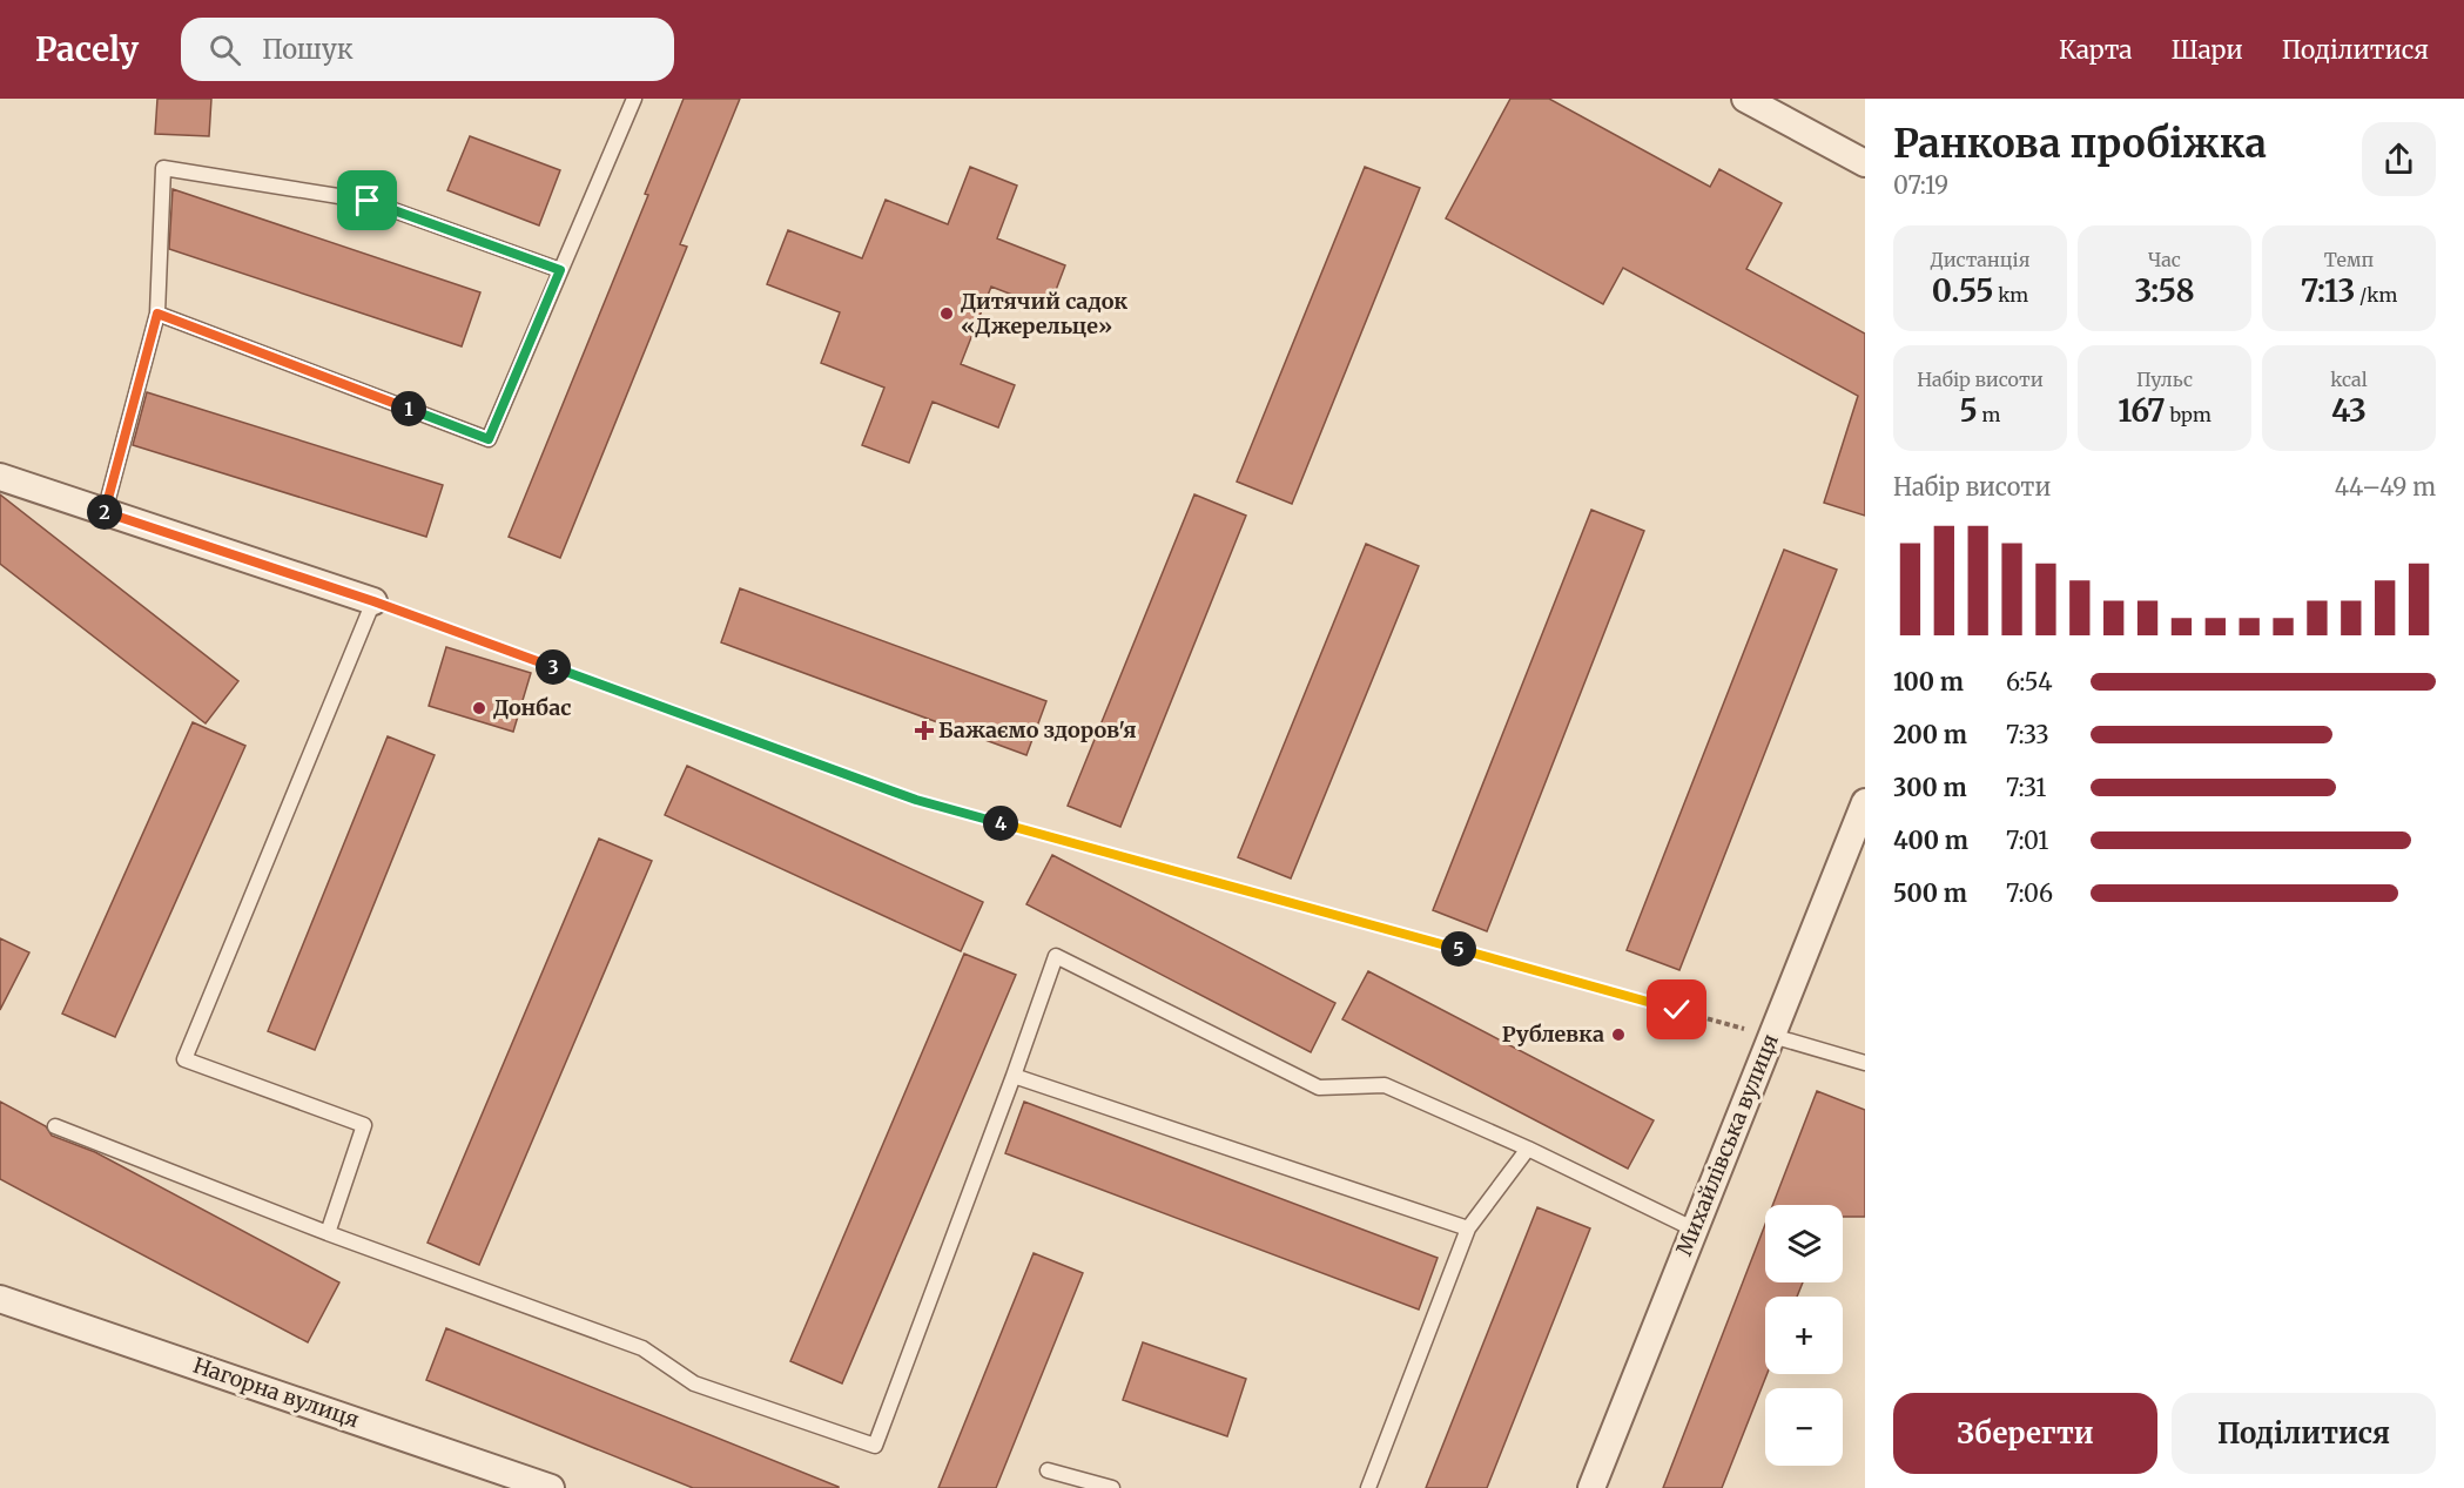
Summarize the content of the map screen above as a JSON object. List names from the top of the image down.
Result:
{
  "streets": {
    "street": ["Михайлівська вулиця", "Нагорна вулиця"]
  },
  "places": {
    "other": ["Дитячий садок «Джерельце»", "Донбас", "Рублевка"],
    "health": ["Бажаємо здоров'я"]
  },
  "page": {
    "header": "Pacely",
    "search": "Пошук",
    "nav": ["Карта", "Шари", "Поділитися"],
    "heading": ["Ранкова пробіжка", "07:19"],
    "stats": [
      ["Дистанція", "0.55 km"],
      ["Час", "3:58"],
      ["Темп", "7:13 /km"],
      ["Набір висоти", "5 m"],
      ["Пульс", "167 bpm"],
      ["kcal", "43"]
    ],
    "pins": [
      "1",
      "2",
      "3",
      "4",
      "5"
    ],
    "chart": ["Набір висоти", "44–49 m"],
    "list": [
      {
        "name": "100 m",
        "note": "6:54"
      },
      {
        "name": "200 m",
        "note": "7:33"
      },
      {
        "name": "300 m",
        "note": "7:31"
      },
      {
        "name": "400 m",
        "note": "7:01"
      },
      {
        "name": "500 m",
        "note": "7:06"
      }
    ],
    "map_buttons": ["+", "−"],
    "buttons": ["Зберегти", "Поділитися"]
  }
}
